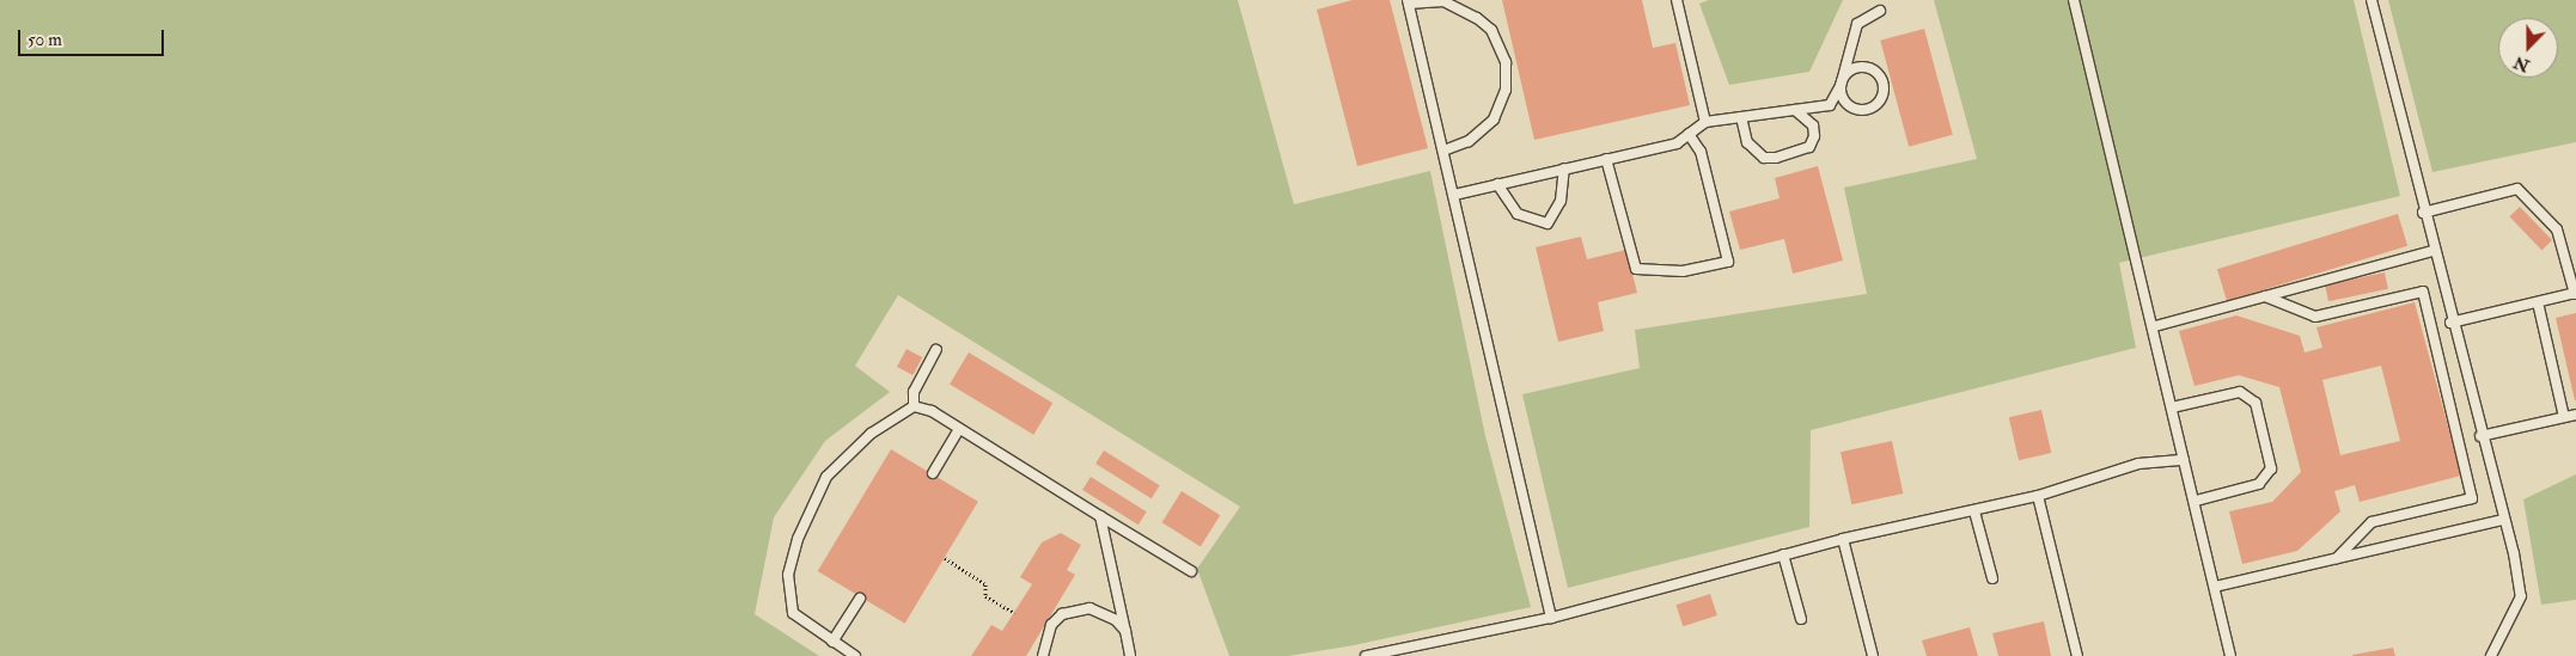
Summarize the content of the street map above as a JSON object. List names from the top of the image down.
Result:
{
  "scale_bar": "50 m",
  "north": "bottom"
}
